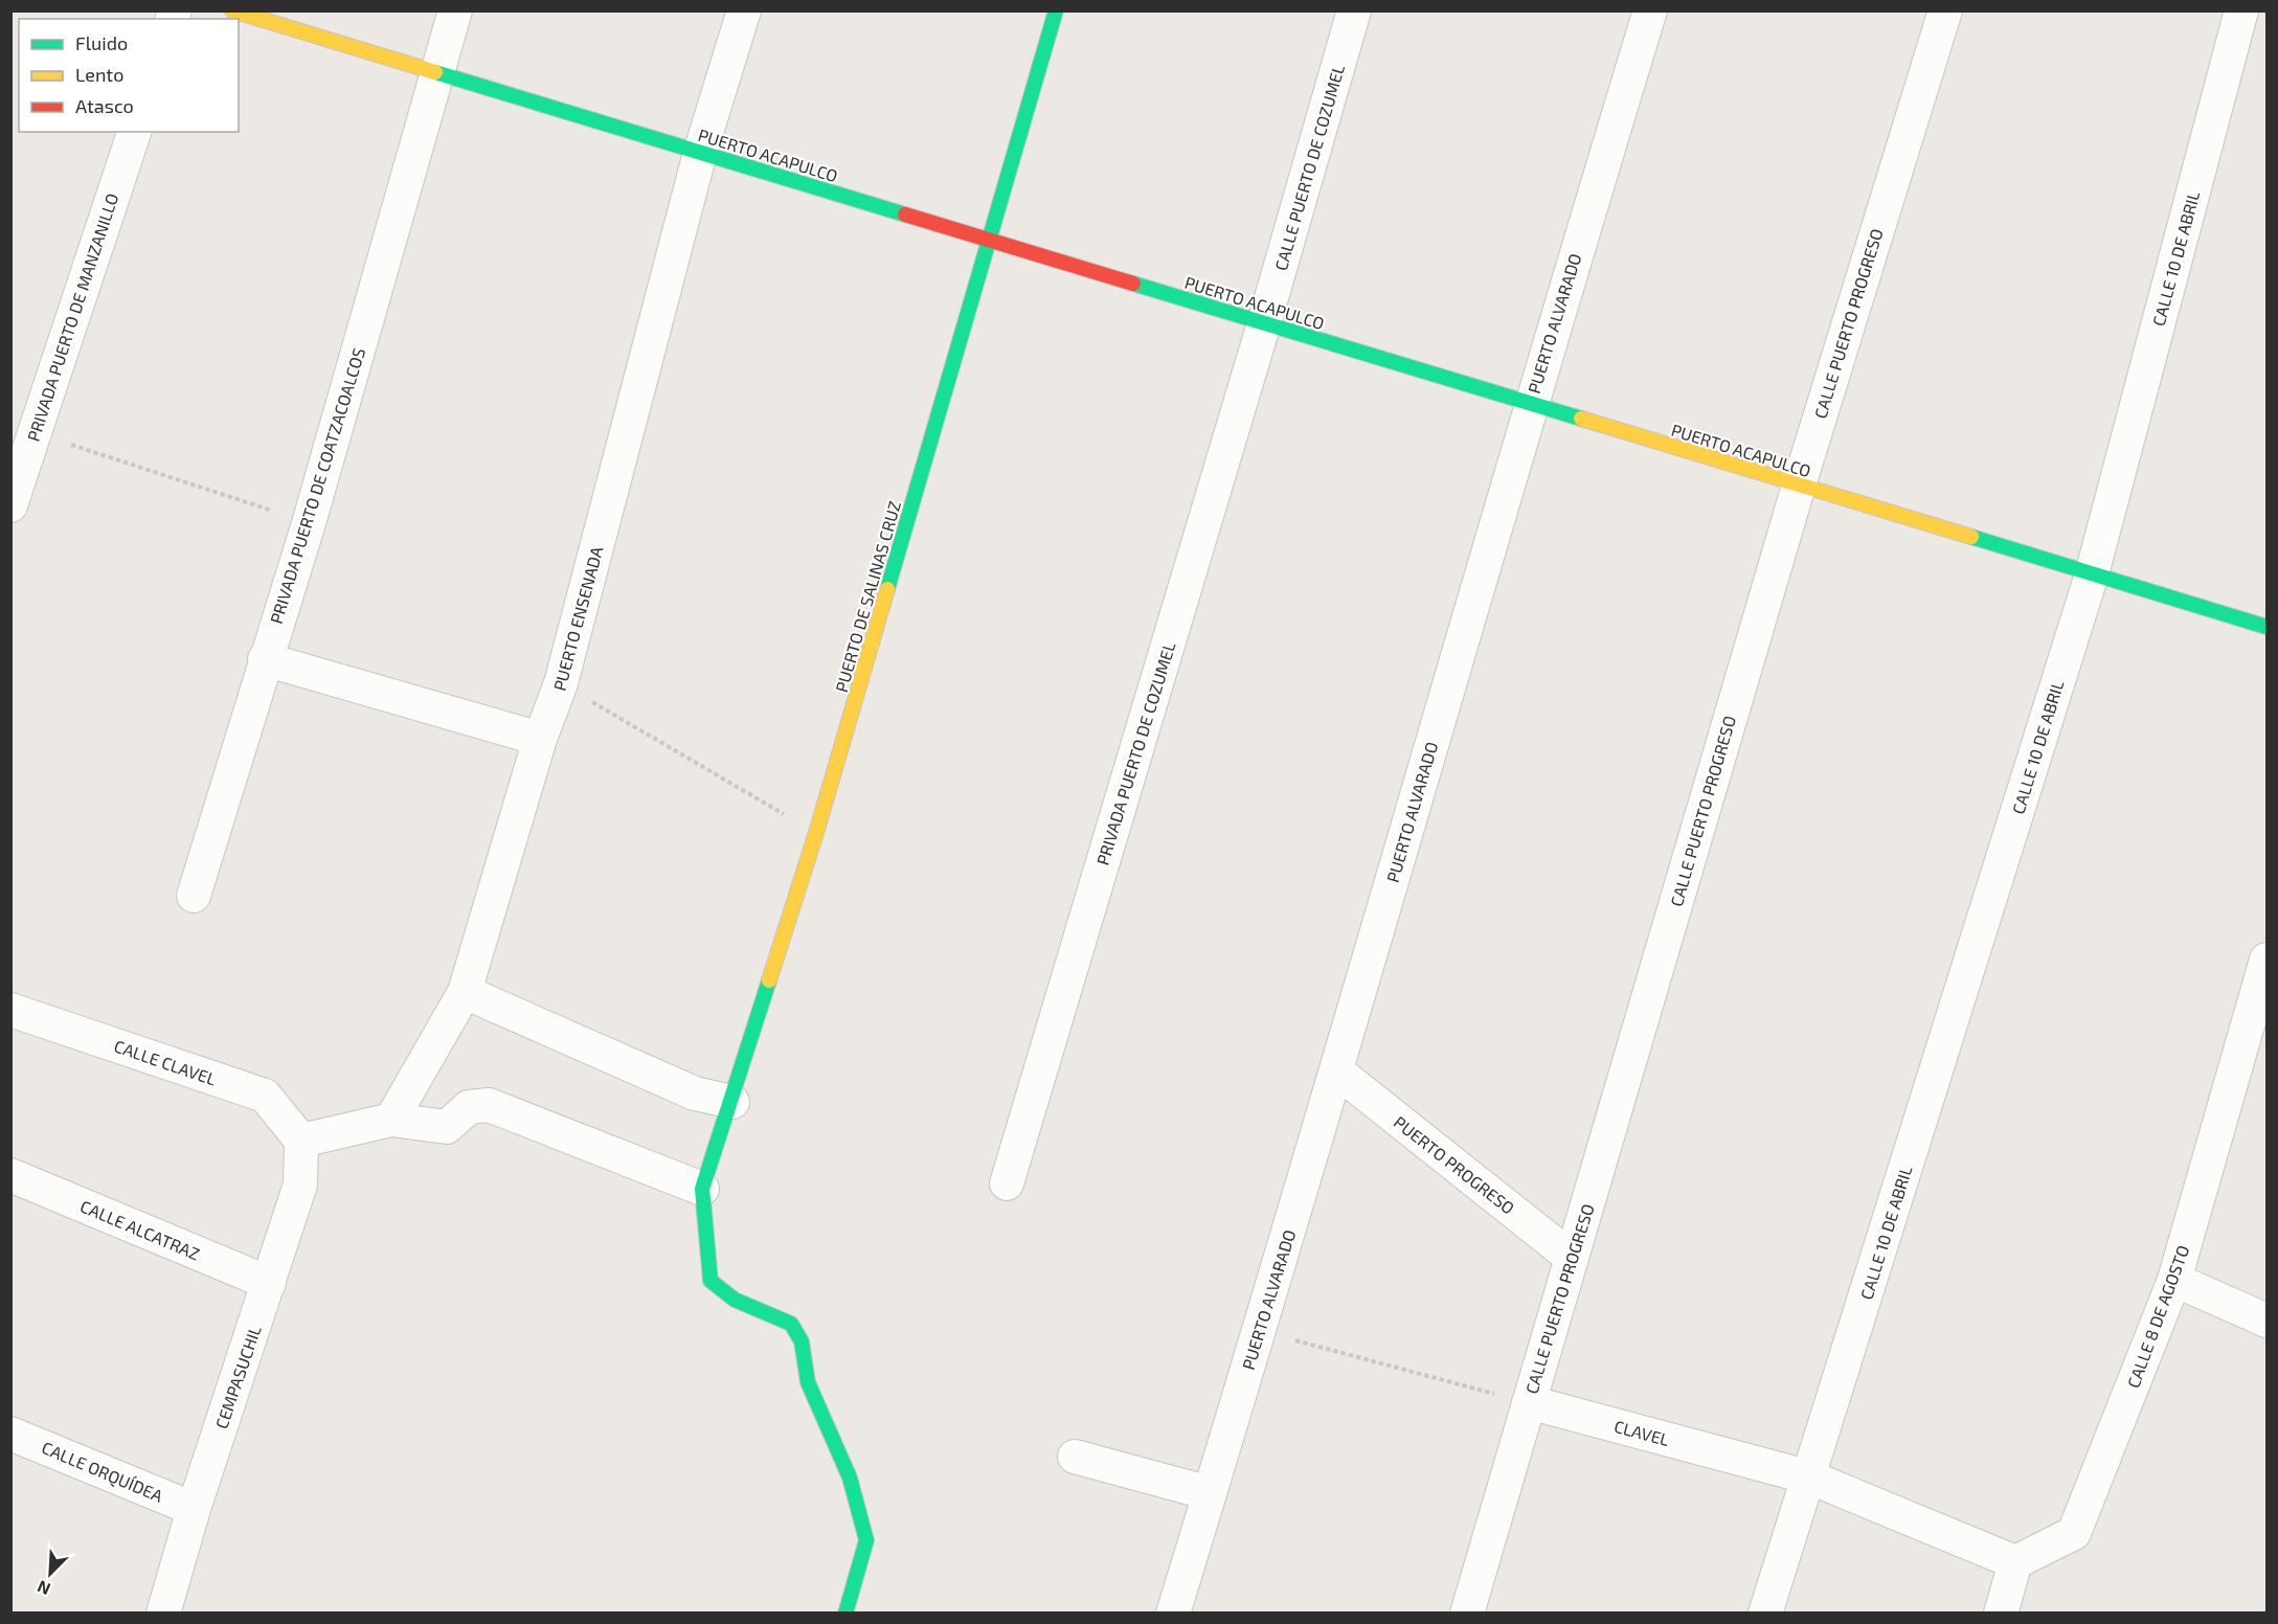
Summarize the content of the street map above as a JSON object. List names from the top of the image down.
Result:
{
  "streets": {
    "street": [
      "PUERTO ACAPULCO",
      "CALLE PUERTO DE COZUMEL",
      "CALLE 10 DE ABRIL",
      "PRIVADA PUERTO DE MANZANILLO",
      "PUERTO ALVARADO",
      "CALLE PUERTO PROGRESO",
      "PRIVADA PUERTO DE COATZACOALCOS",
      "PUERTO DE SALINAS CRUZ",
      "PUERTO ENSENADA",
      "PRIVADA PUERTO DE COZUMEL",
      "CALLE CLAVEL",
      "PUERTO PROGRESO",
      "CALLE ALCATRAZ",
      "CALLE 8 DE AGOSTO",
      "CEMPASUCHIL",
      "CLAVEL",
      "CALLE ORQUÍDEA"
    ]
  },
  "crossings": [
    ["PUERTO ACAPULCO", "CALLE PUERTO DE COZUMEL"],
    ["PUERTO ACAPULCO", "CALLE 10 DE ABRIL"],
    ["PUERTO ACAPULCO", "PUERTO ALVARADO"],
    ["PUERTO ACAPULCO", "CALLE PUERTO PROGRESO"],
    ["PUERTO ACAPULCO", "PRIVADA PUERTO DE COATZACOALCOS"],
    ["PUERTO ACAPULCO", "PUERTO DE SALINAS CRUZ"],
    ["PUERTO ACAPULCO", "PUERTO ENSENADA"],
    ["PUERTO ACAPULCO", "PRIVADA PUERTO DE COZUMEL"],
    ["CALLE PUERTO DE COZUMEL", "PRIVADA PUERTO DE COZUMEL"],
    ["CALLE 10 DE ABRIL", "CLAVEL"],
    ["PUERTO ALVARADO", "PUERTO PROGRESO"],
    ["CALLE PUERTO PROGRESO", "PUERTO PROGRESO"],
    ["CALLE PUERTO PROGRESO", "CLAVEL"],
    ["CALLE CLAVEL", "CEMPASUCHIL"],
    ["CALLE ALCATRAZ", "CEMPASUCHIL"],
    ["CALLE 8 DE AGOSTO", "CLAVEL"],
    ["CEMPASUCHIL", "CALLE ORQUÍDEA"]
  ],
  "legend": ["Fluido", "Lento", "Atasco"],
  "north": "bottom left"
}
